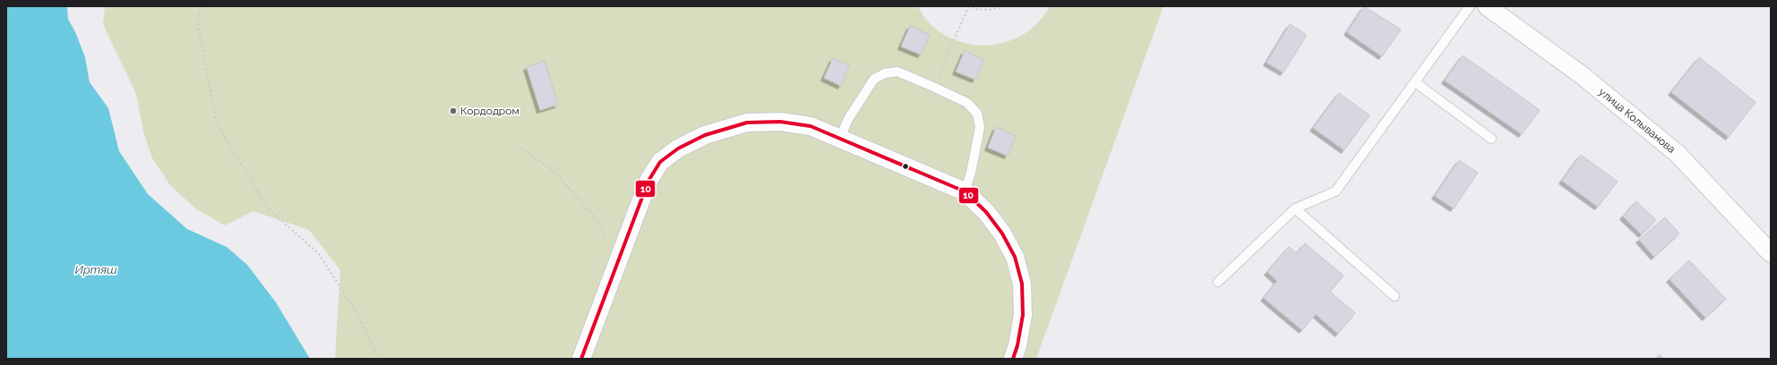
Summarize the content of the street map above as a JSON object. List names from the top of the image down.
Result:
{
  "streets": {
    "street": ["улица Колыванова"]
  },
  "water": ["Иртяш"],
  "places": ["Кордодром"],
  "lines": ["transit line 10"]
}
